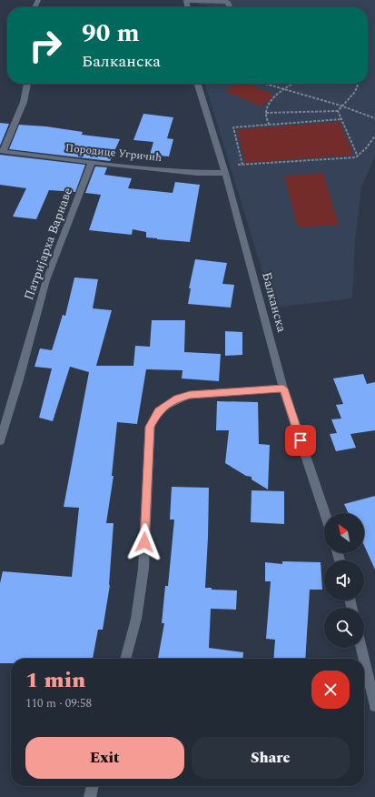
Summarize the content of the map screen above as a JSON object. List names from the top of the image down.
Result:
{
  "streets": {
    "street": ["Породице Угричић", "Патријарха Варнаве", "Балканска"]
  },
  "crossings": [
    ["Породице Угричић", "Патријарха Варнаве"],
    ["Породице Угричић", "Балканска"]
  ],
  "north": "top left",
  "page": {
    "turn": ["90 m", "Балканска"],
    "heading": ["1 min", "110 m · 09:58"],
    "buttons": ["Exit", "Share"]
  }
}
